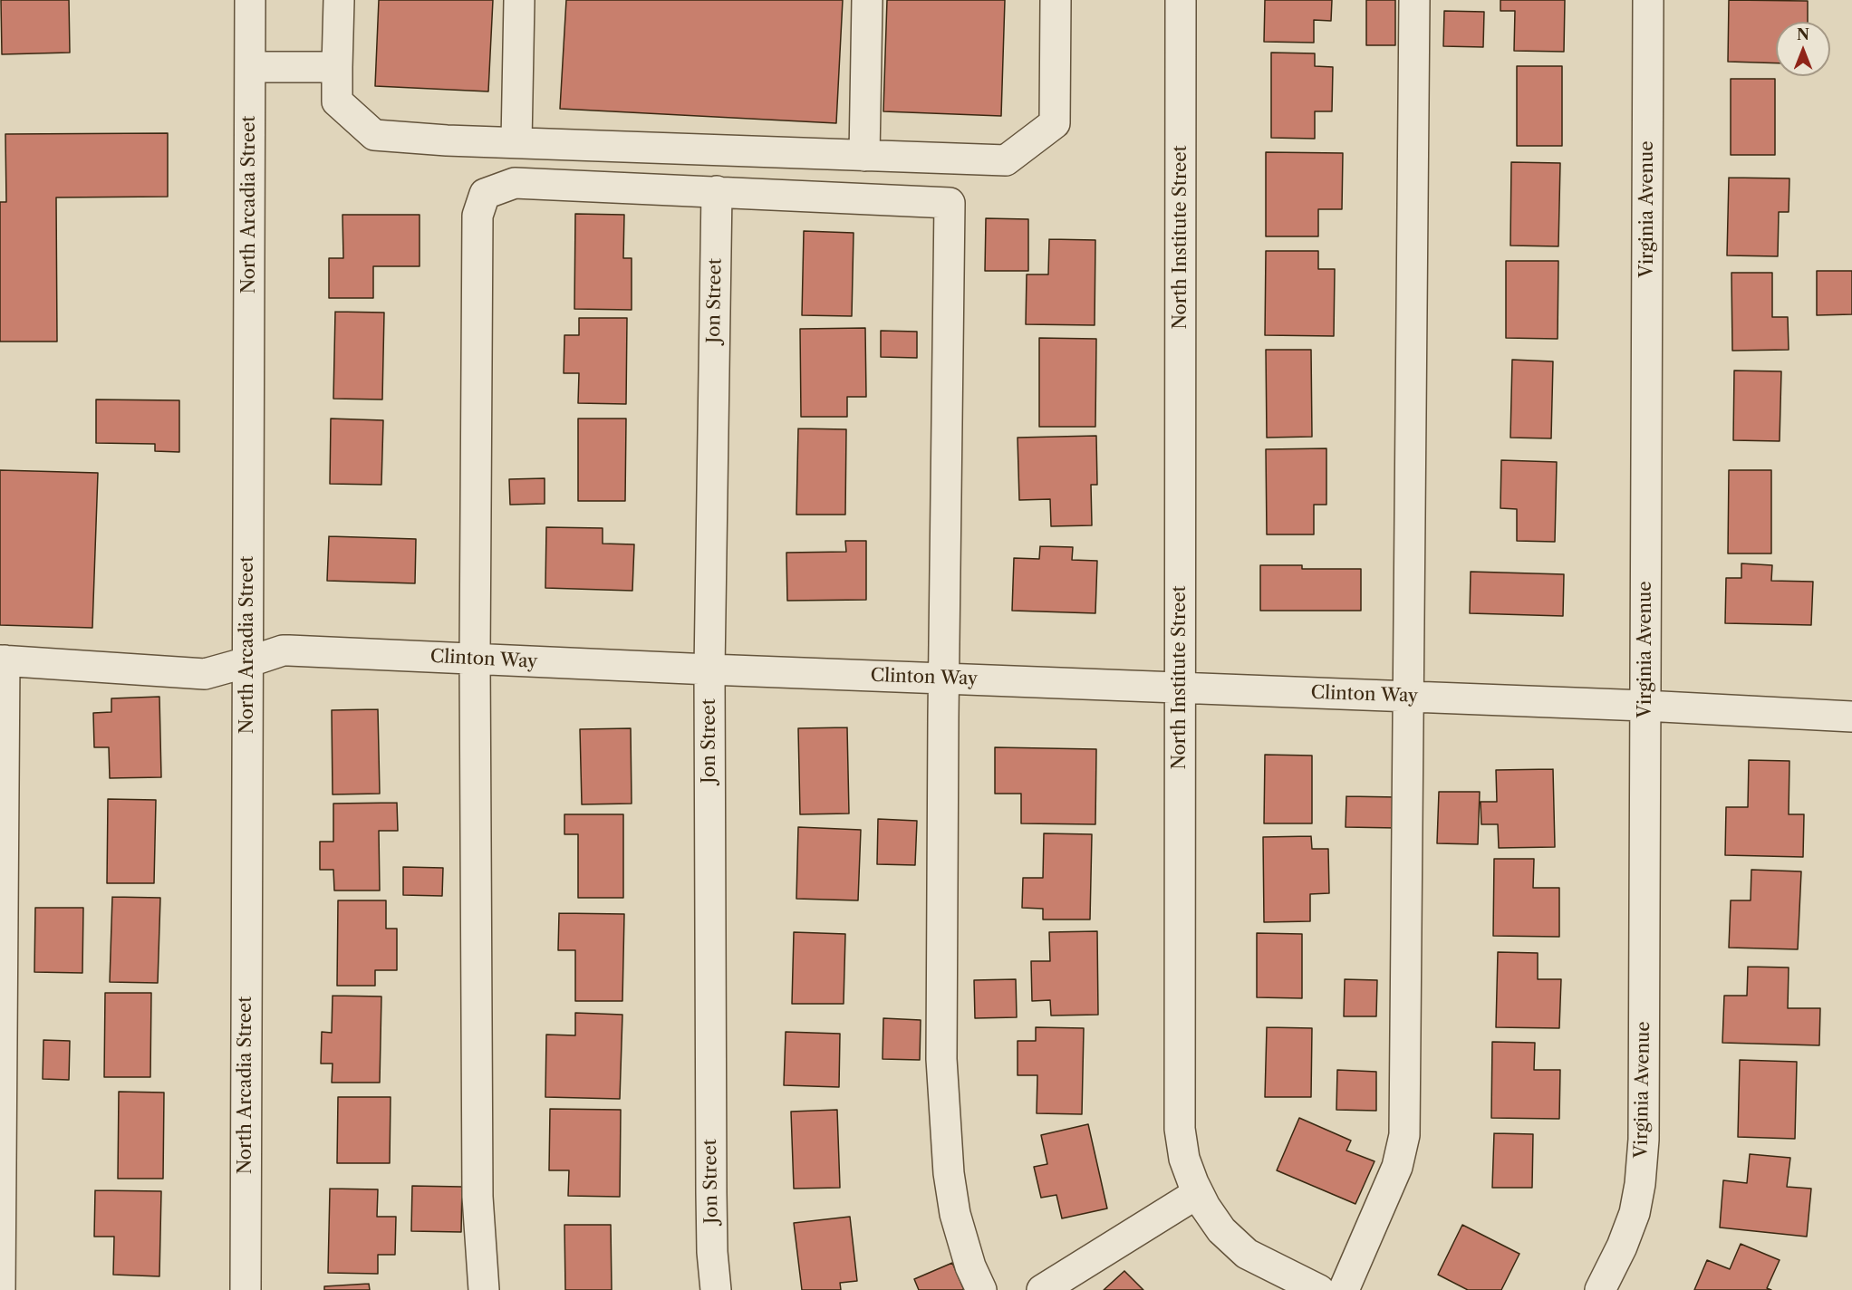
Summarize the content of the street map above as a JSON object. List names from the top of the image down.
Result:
{
  "streets": {
    "street": [
      "North Arcadia Street",
      "Virginia Avenue",
      "North Institute Street",
      "Jon Street",
      "Clinton Way"
    ]
  },
  "crossings": [
    ["North Arcadia Street", "Clinton Way"],
    ["Virginia Avenue", "Clinton Way"],
    ["North Institute Street", "Clinton Way"],
    ["Jon Street", "Clinton Way"]
  ],
  "north": "top"
}
